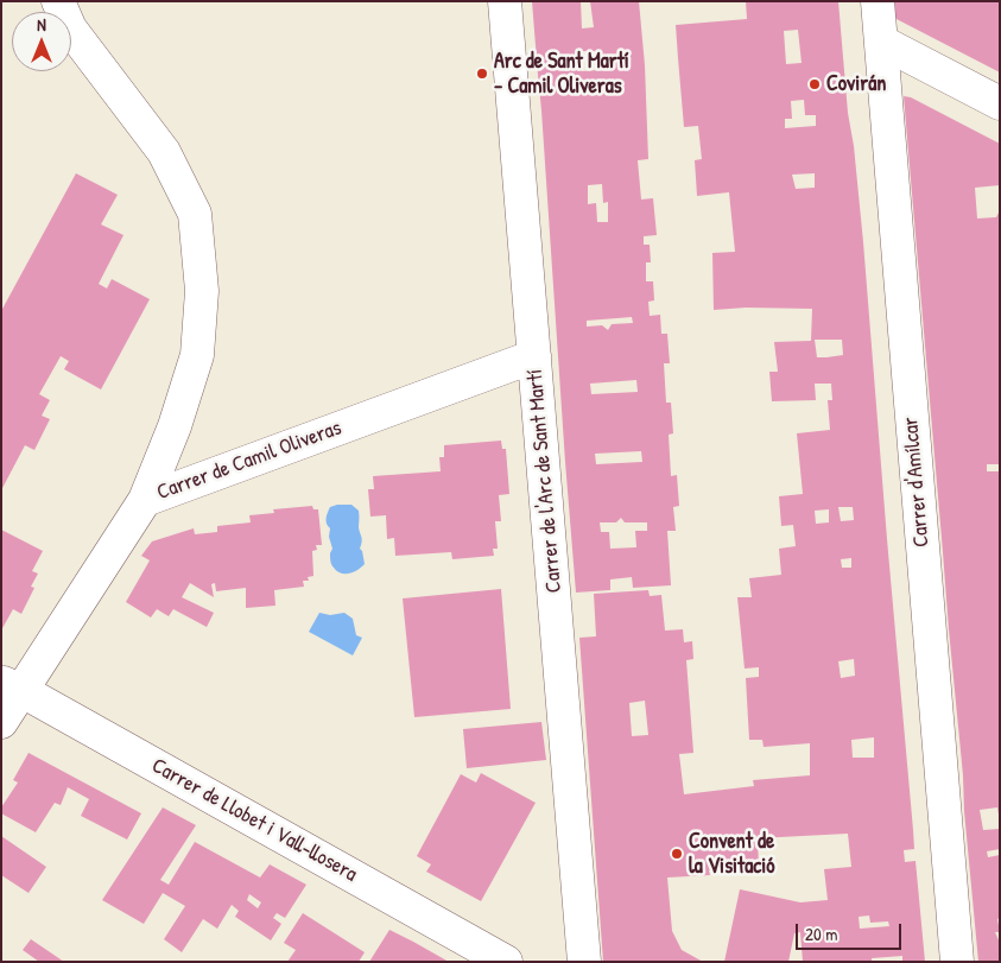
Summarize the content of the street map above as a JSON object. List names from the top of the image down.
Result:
{
  "streets": {
    "street": [
      "Carrer de Camil Oliveras",
      "Carrer de l'Arc de Sant Martí",
      "Carrer d'Amílcar",
      "Carrer de Llobet i Vall-llosera"
    ]
  },
  "crossings": [
    ["Carrer de Camil Oliveras", "Carrer de l'Arc de Sant Martí"],
    ["Carrer de Camil Oliveras", "Carrer de Llobet i Vall-llosera"]
  ],
  "places": ["Arc de Sant Martí - Camil Oliveras", "Covirán", "Convent de la Visitació"],
  "scale_bar": "20 m",
  "north": "top"
}
